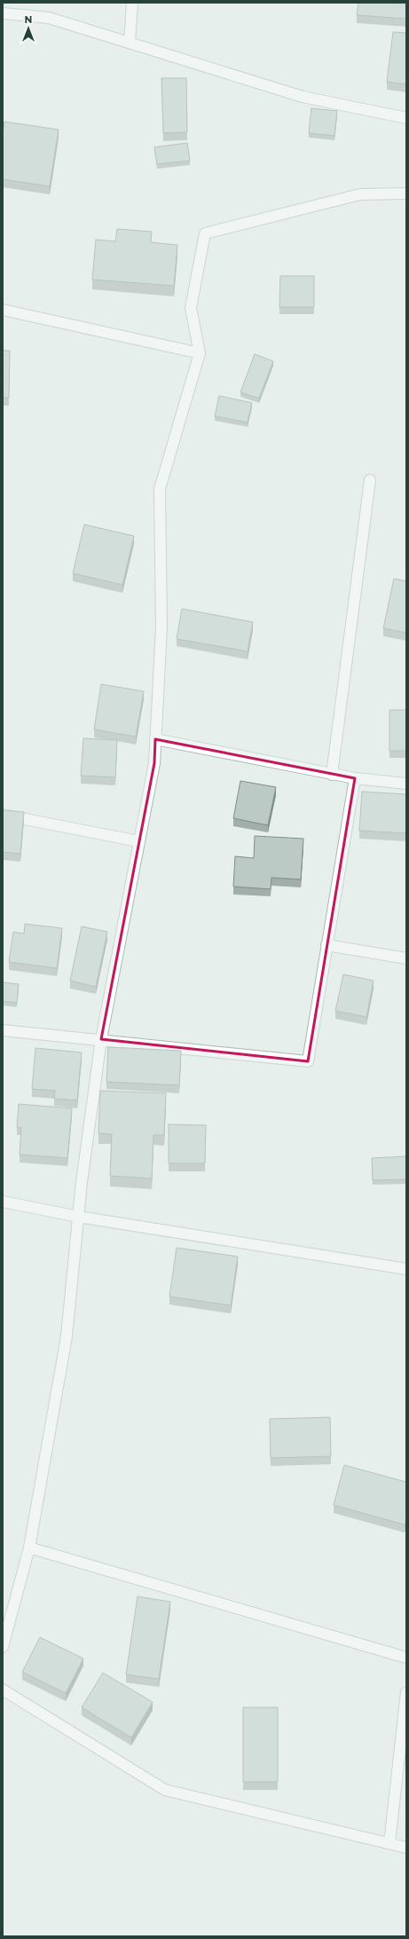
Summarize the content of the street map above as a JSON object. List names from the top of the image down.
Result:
{
  "north": "top"
}
